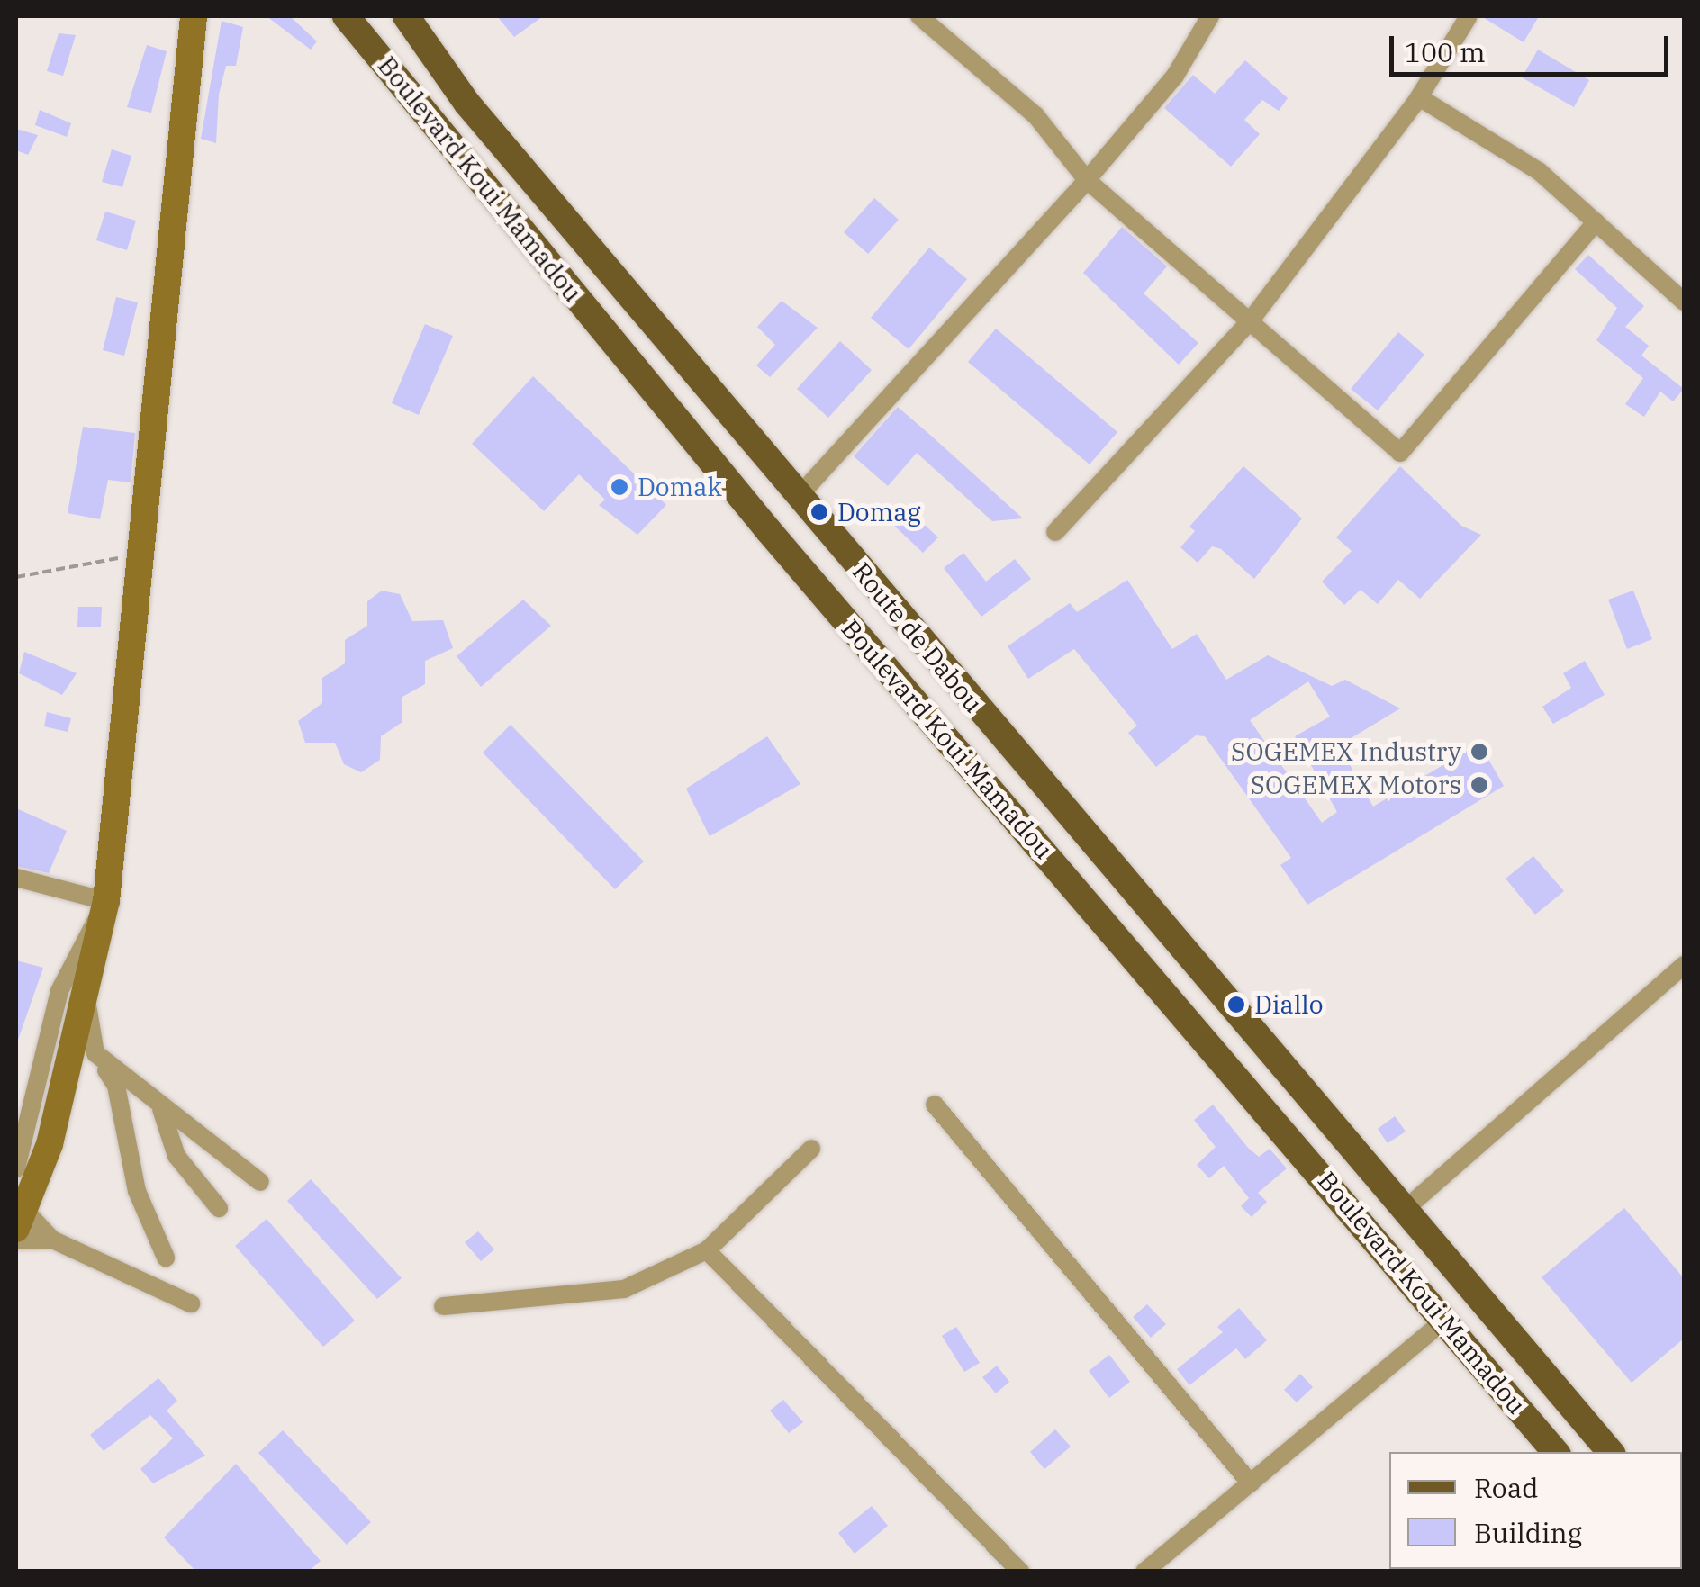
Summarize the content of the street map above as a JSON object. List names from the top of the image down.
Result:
{
  "streets": {
    "main road": ["Boulevard Koui Mamadou", "Route de Dabou"]
  },
  "crossings": [
    ["Boulevard Koui Mamadou", "Route de Dabou"]
  ],
  "places": [
    "Domak",
    "Domag",
    "SOGEMEX Industry",
    "SOGEMEX Motors",
    "Diallo"
  ],
  "legend": ["Road", "Building"],
  "scale_bar": "100 m"
}
